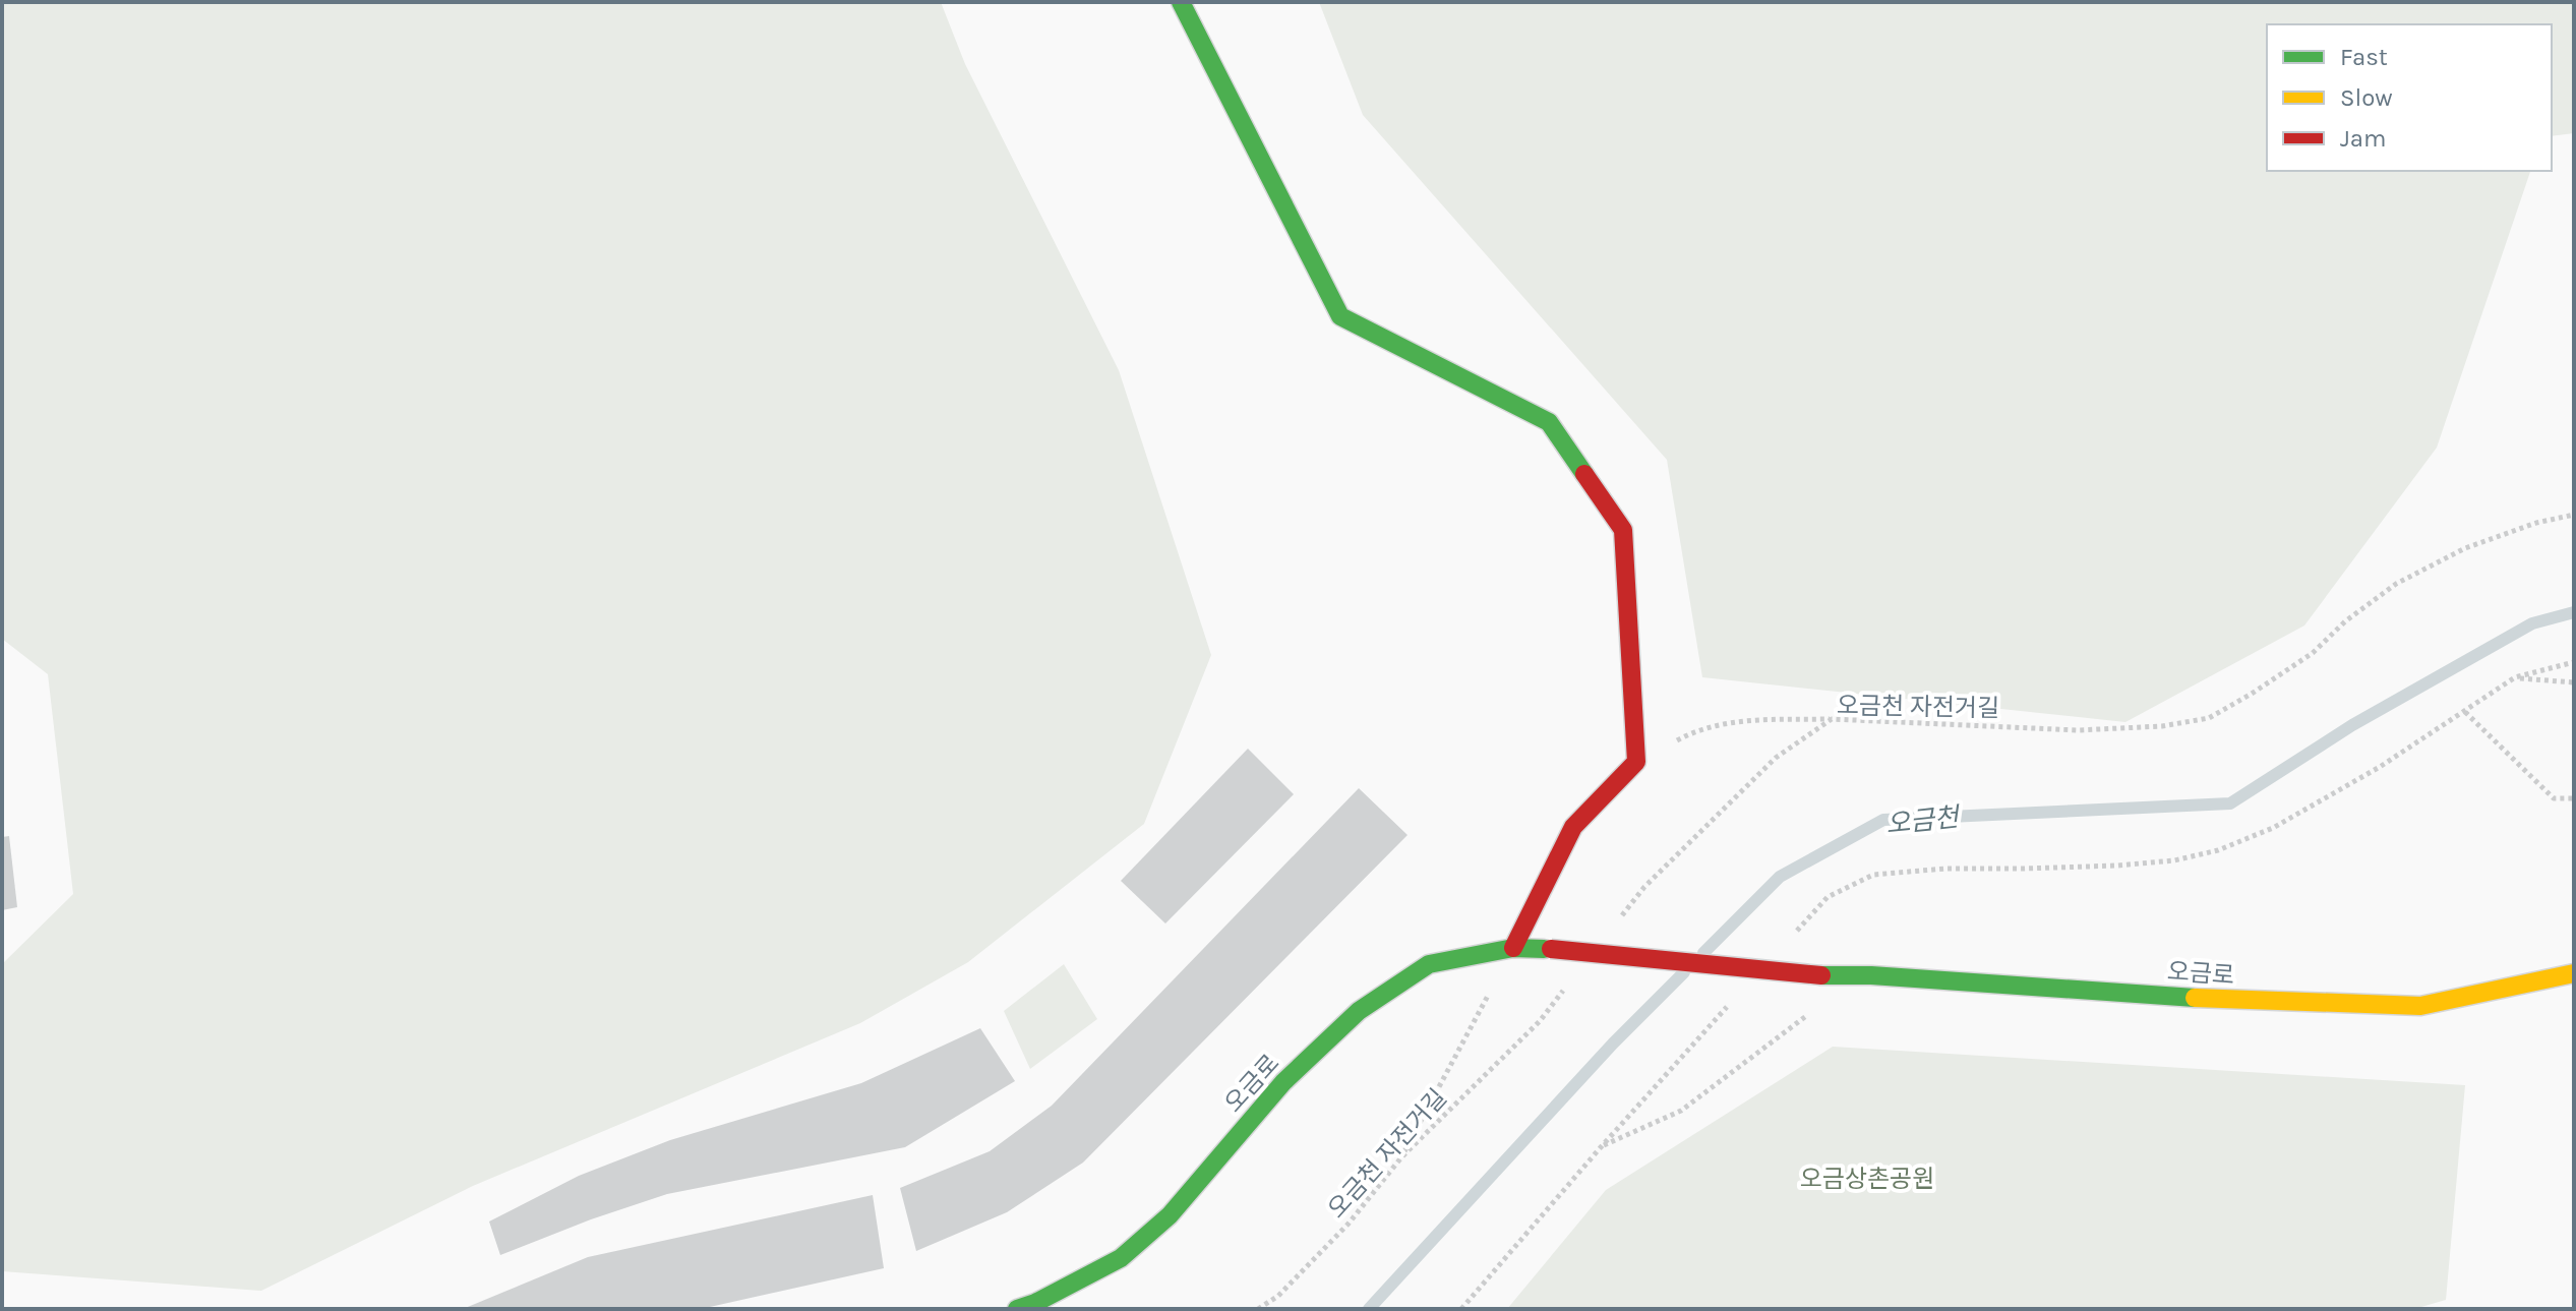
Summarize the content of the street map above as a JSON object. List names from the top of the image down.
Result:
{
  "streets": {
    "street": ["오금로"],
    "path": ["오금천 자전거길"]
  },
  "water": ["오금천"],
  "parks": ["오금상촌공원"],
  "legend": ["Fast", "Slow", "Jam"]
}
